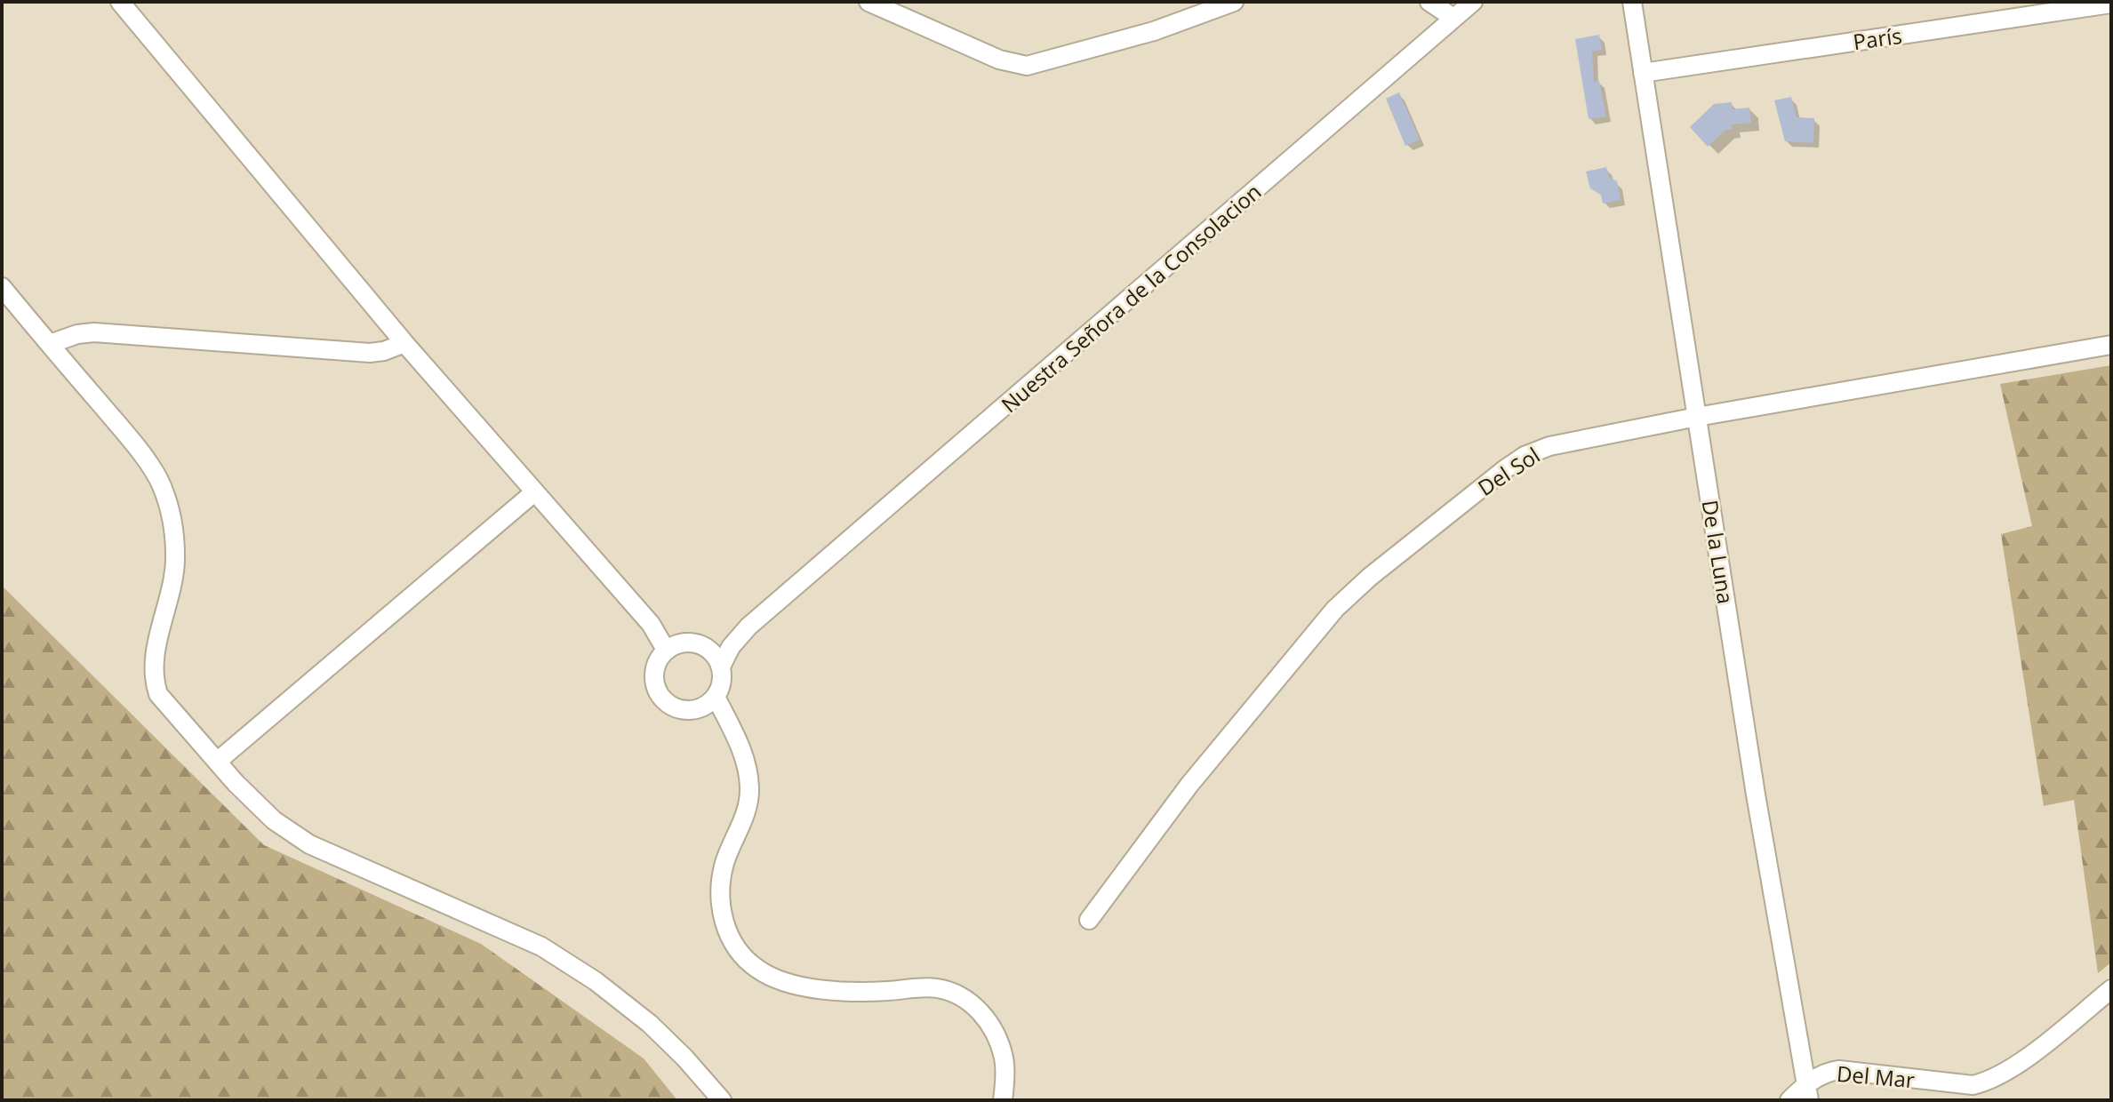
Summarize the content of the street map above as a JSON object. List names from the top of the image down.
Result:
{
  "streets": {
    "street": [
      "París",
      "Nuestra Señora de la Consolacion",
      "Del Sol",
      "De la Luna",
      "Del Mar"
    ]
  },
  "crossings": [
    ["París", "De la Luna"],
    ["Del Sol", "De la Luna"],
    ["De la Luna", "Del Mar"]
  ]
}
